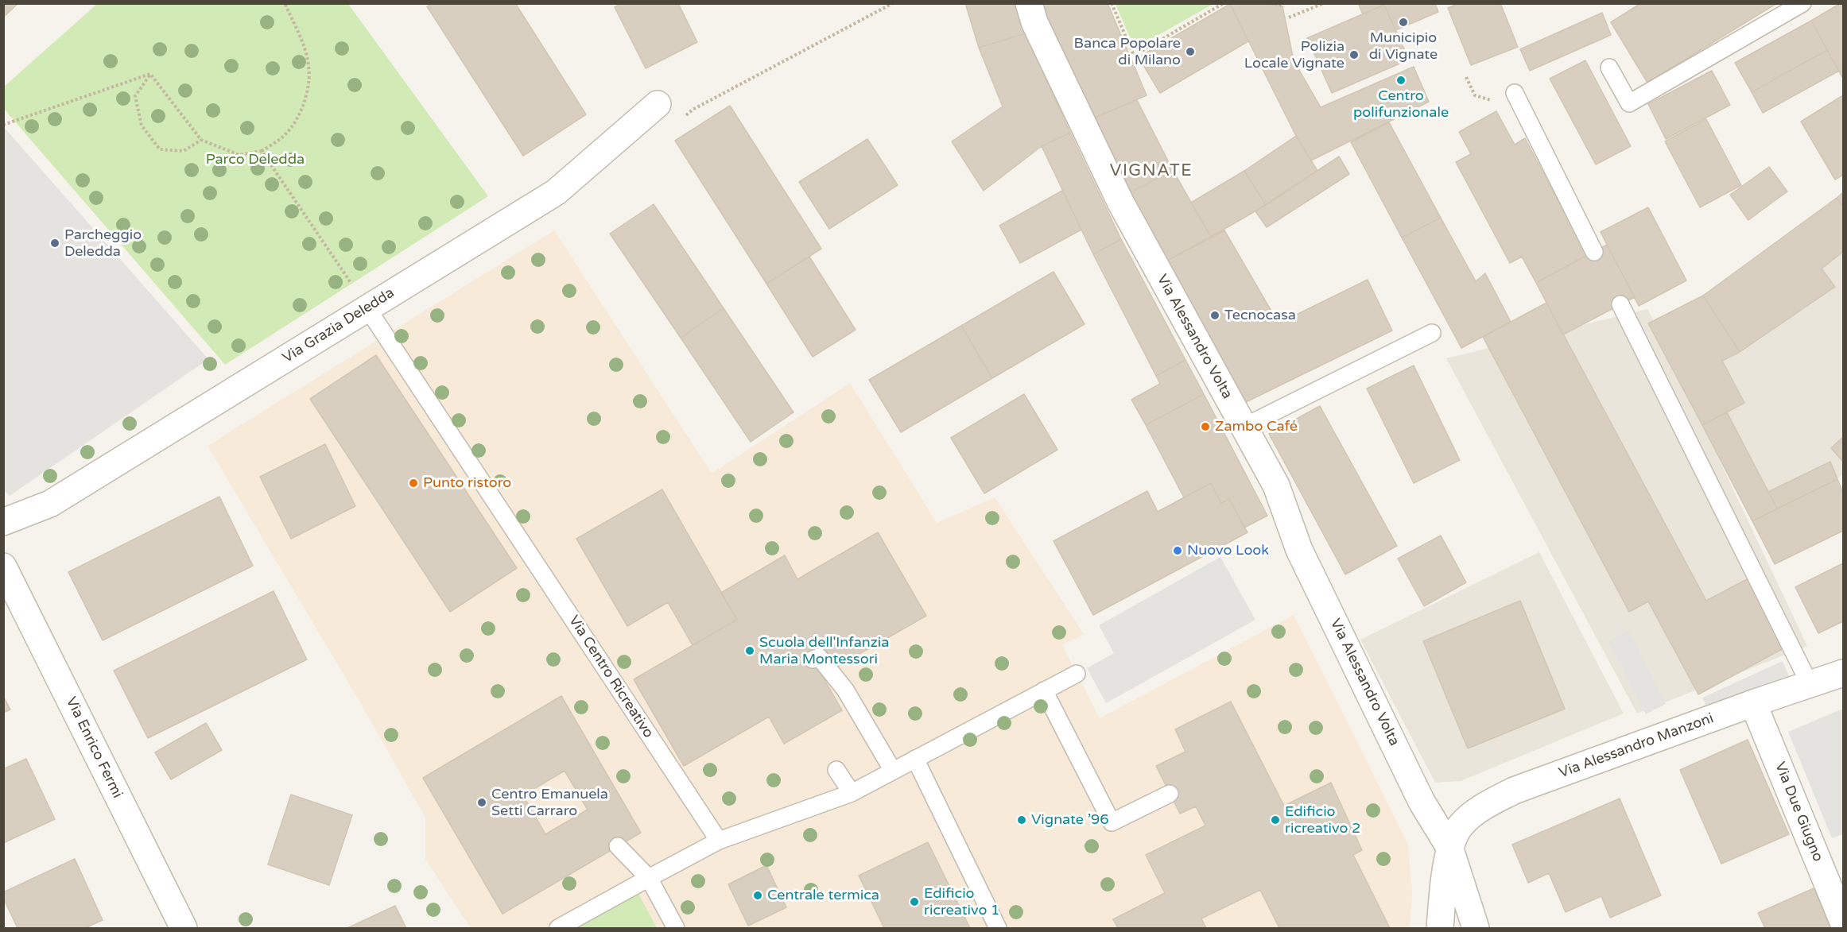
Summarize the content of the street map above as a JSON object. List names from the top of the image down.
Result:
{
  "streets": {
    "street": [
      "Via Grazia Deledda",
      "Via Alessandro Volta",
      "Via Alessandro Manzoni",
      "Via Enrico Fermi",
      "Via Due Giugno"
    ],
    "lane": ["Via Centro Ricreativo"]
  },
  "crossings": [
    ["Via Grazia Deledda", "Via Centro Ricreativo"],
    ["Via Alessandro Volta", "Via Alessandro Manzoni"],
    ["Via Alessandro Manzoni", "Via Due Giugno"]
  ],
  "districts": ["VIGNATE"],
  "parks": ["Parco Deledda"],
  "places": [
    "Municipio di Vignate",
    "Banca Popolare di Milano",
    "Polizia Locale Vignate",
    "Centro polifunzionale",
    "Parcheggio Deledda",
    "Tecnocasa",
    "Zambo Café",
    "Punto ristoro",
    "Nuovo Look",
    "Scuola dell'Infanzia Maria Montessori",
    "Centro Emanuela Setti Carraro",
    "Vignate ’96",
    "Edificio ricreativo 2",
    "Centrale termica",
    "Edificio ricreativo 1"
  ]
}
